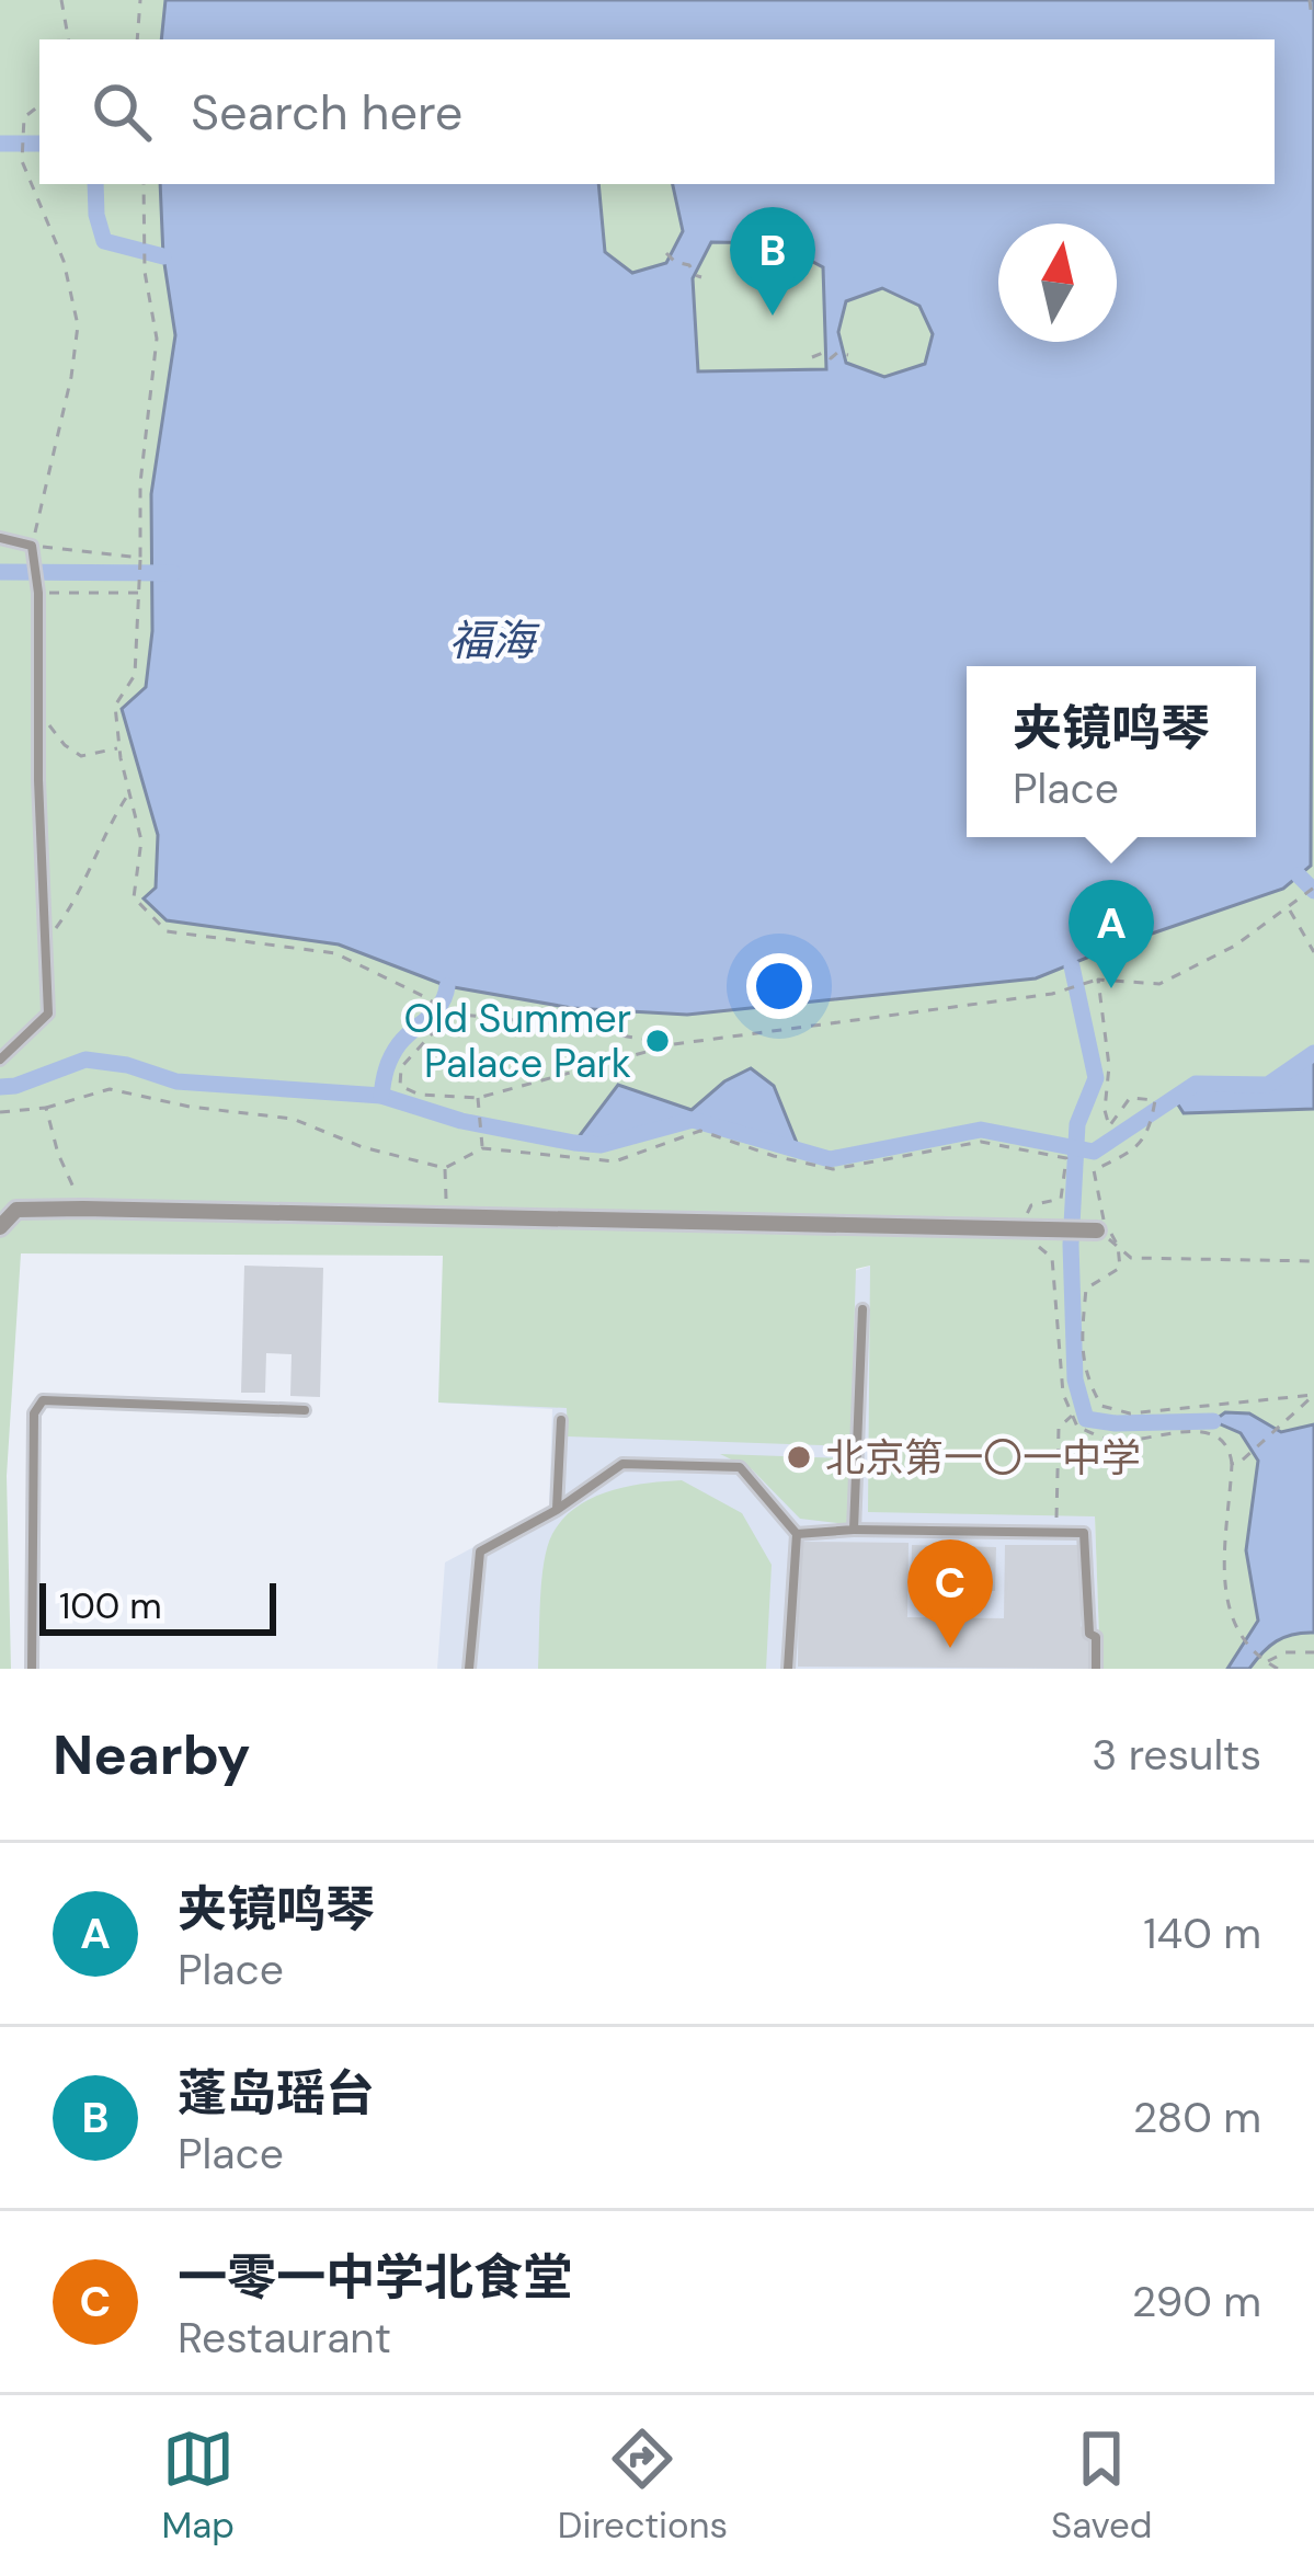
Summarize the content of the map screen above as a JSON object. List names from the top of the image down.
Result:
{
  "water": ["福海"],
  "places": ["Old Summer Palace Park", "北京第一〇一中学"],
  "scale_bar": "100 m",
  "north": "top",
  "page": {
    "search": "Search here",
    "pins": ["B", "A", "C"],
    "popup": ["夹镜鸣琴", "Place"],
    "scale": "100 m",
    "heading": ["Nearby", "3 results"],
    "list": [
      {
        "mark": "A",
        "name": "夹镜鸣琴",
        "note": "Place",
        "value": "140 m"
      },
      {
        "mark": "B",
        "name": "蓬岛瑶台",
        "note": "Place",
        "value": "280 m"
      },
      {
        "mark": "C",
        "name": "一零一中学北食堂",
        "note": "Restaurant",
        "value": "290 m"
      }
    ],
    "nav": ["Map", "Directions", "Saved"]
  }
}
